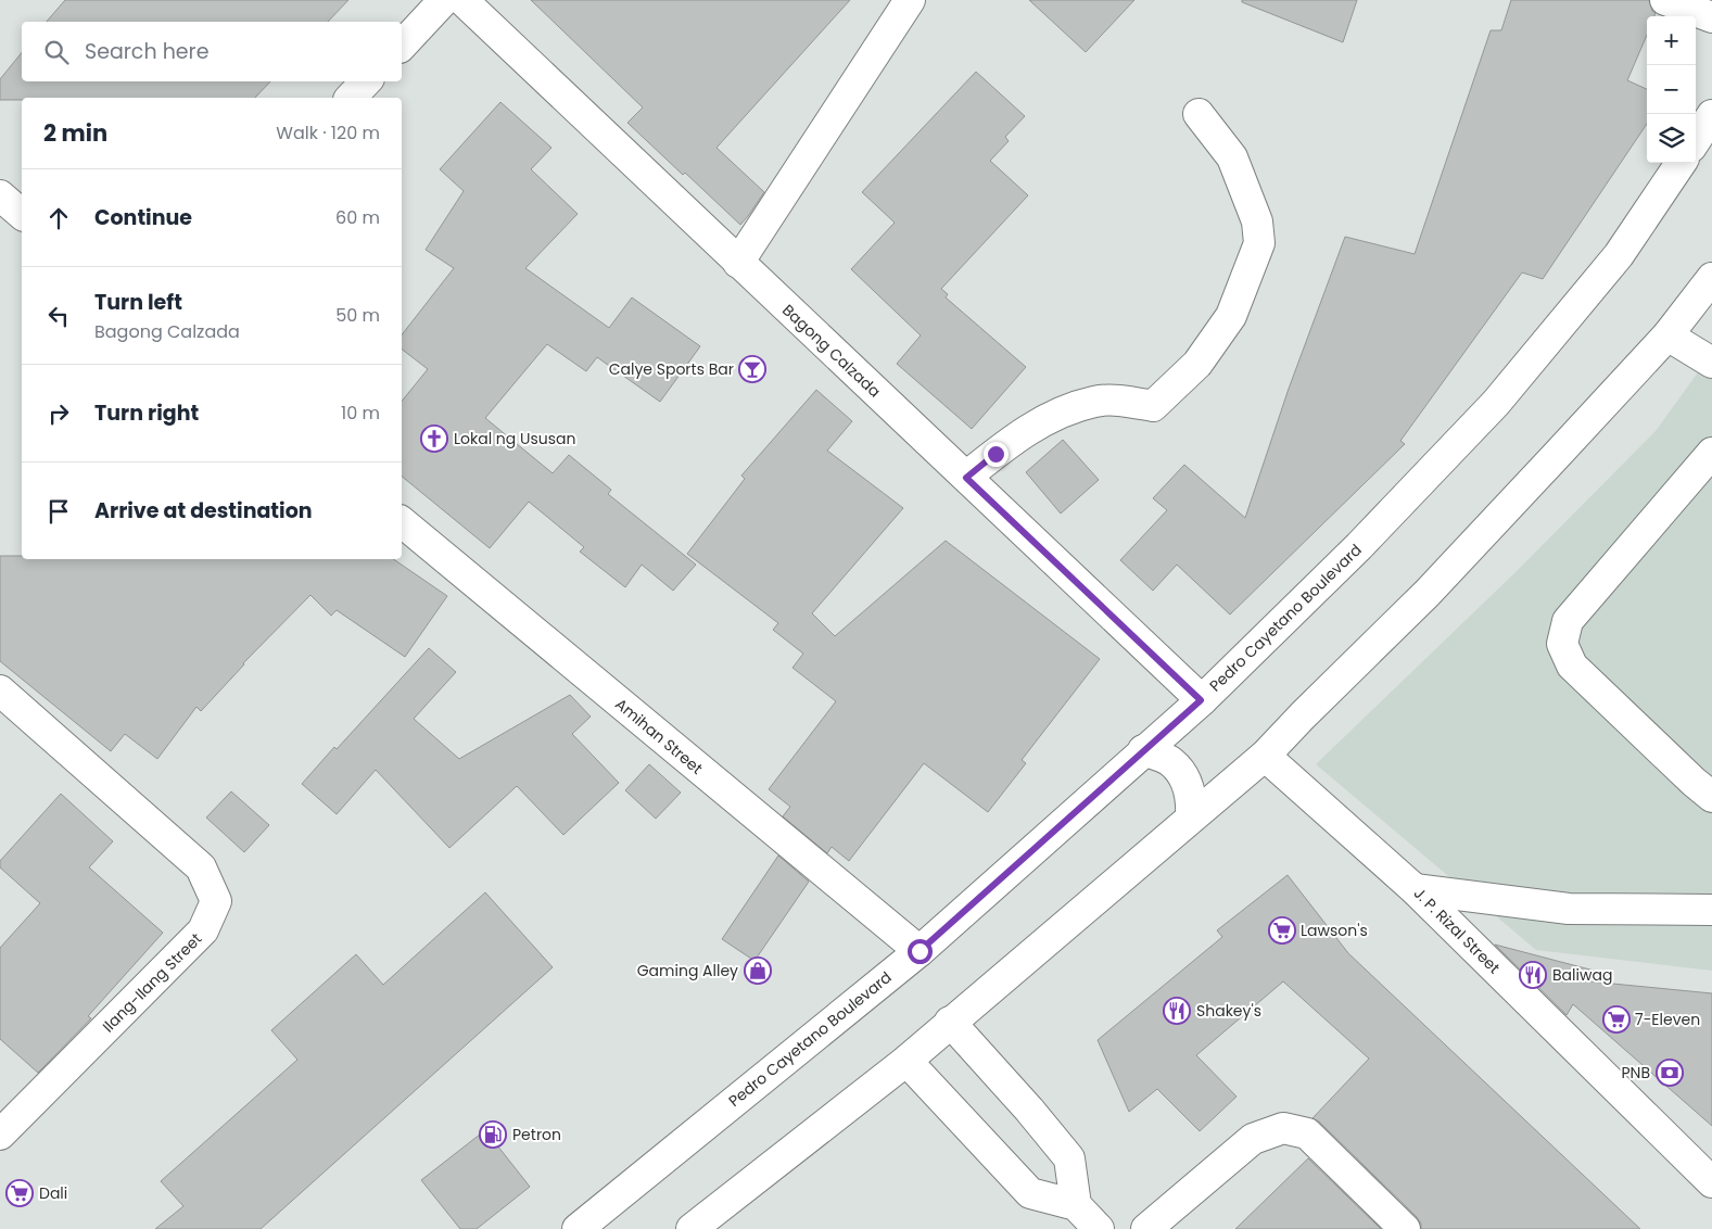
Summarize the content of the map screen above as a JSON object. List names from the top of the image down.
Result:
{
  "streets": {
    "street": [
      "Bagong Calzada",
      "Pedro Cayetano Boulevard",
      "Amihan Street",
      "J. P. Rizal Street",
      "Ilang-Ilang Street"
    ]
  },
  "crossings": [
    ["Bagong Calzada", "Pedro Cayetano Boulevard"],
    ["Pedro Cayetano Boulevard", "Amihan Street"]
  ],
  "places": {
    "bar": ["Calye Sports Bar"],
    "church": ["Lokal ng Ususan"],
    "supermarket": ["Lawson's", "7-Eleven", "Dali"],
    "shop": ["Gaming Alley"],
    "restaurant": ["Baliwag", "Shakey's"],
    "bank": ["PNB"],
    "fuel station": ["Petron"]
  },
  "page": {
    "map_buttons": ["+", "−"],
    "search": "Search here",
    "heading": ["2 min", "Walk · 120 m"],
    "list": [
      ["Continue", "60 m"],
      ["Turn left", "Bagong Calzada", "50 m"],
      ["Turn right", "10 m"],
      "Arrive at destination"
    ]
  }
}
